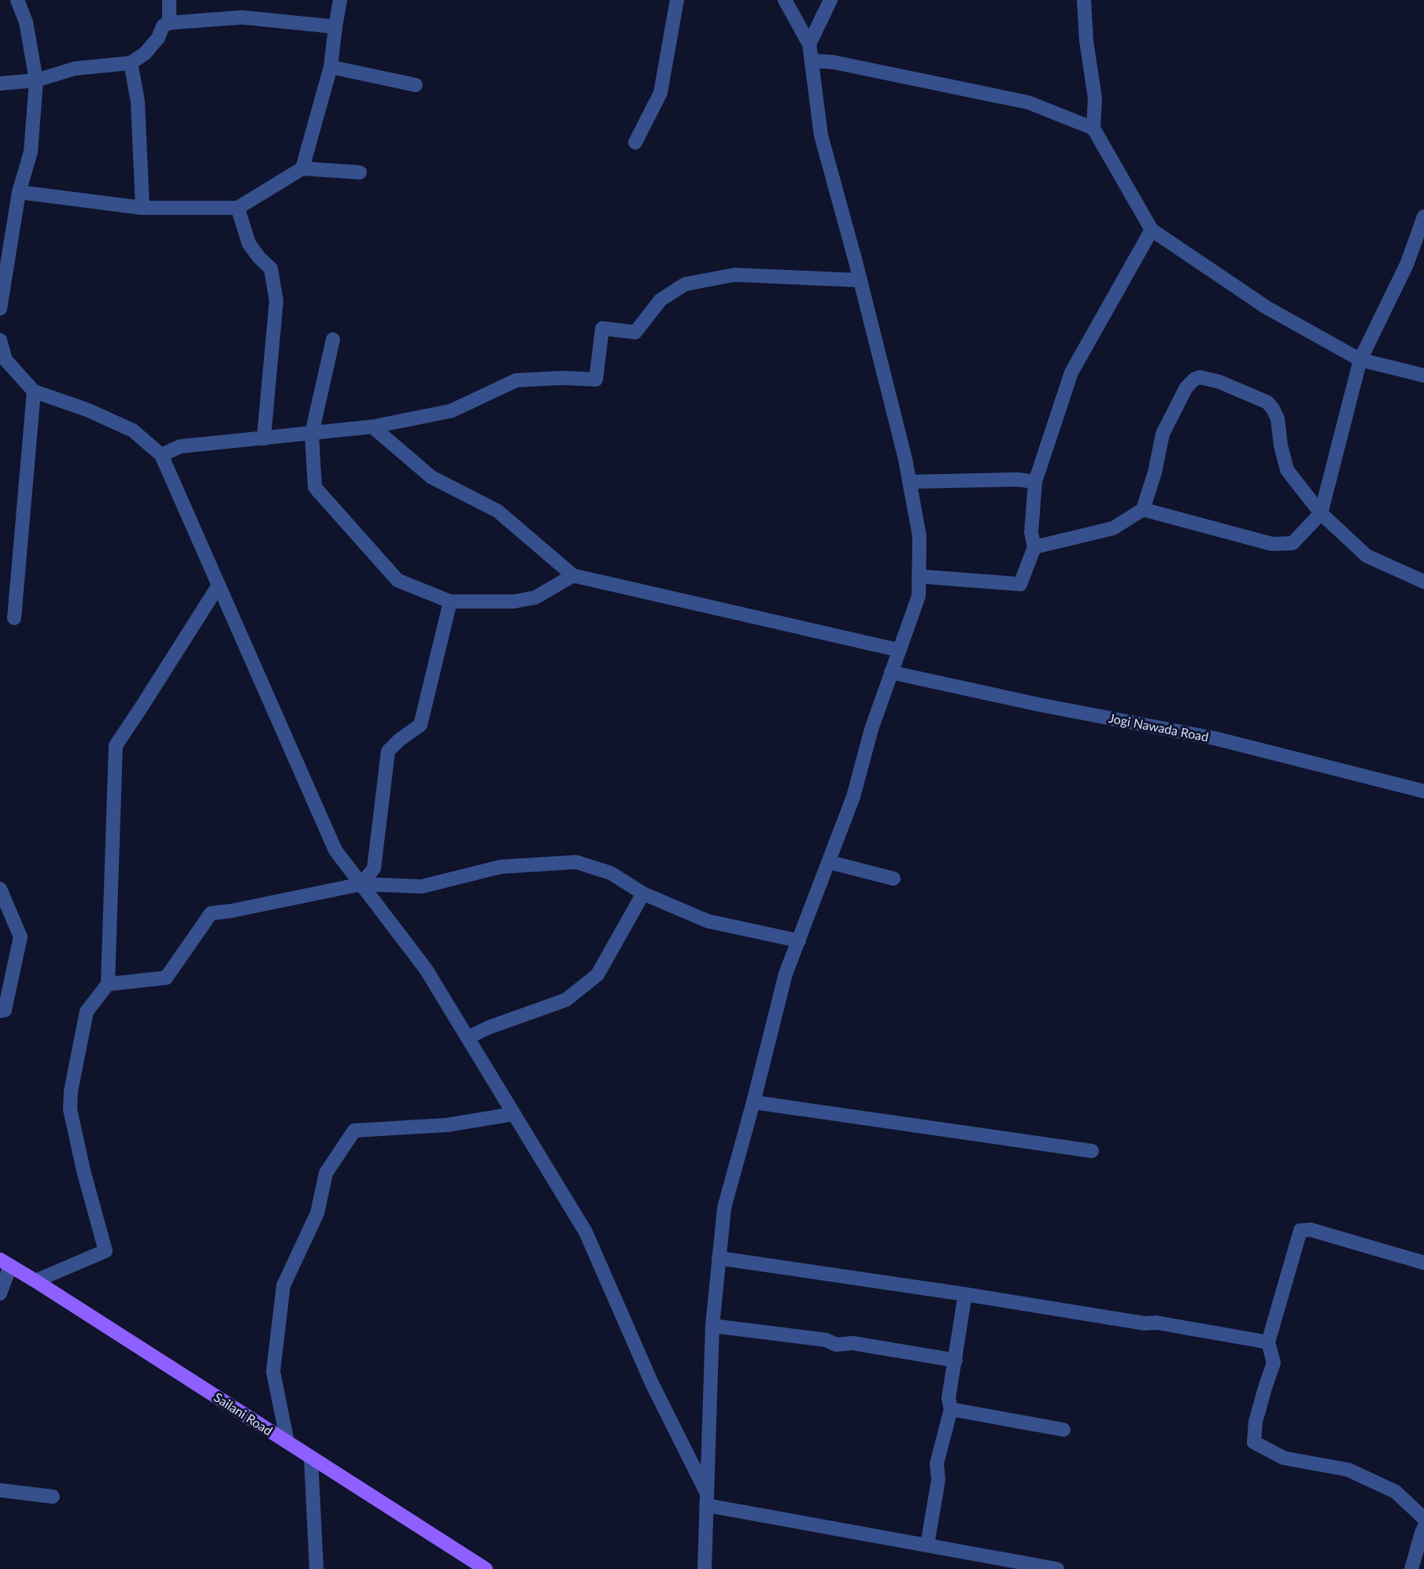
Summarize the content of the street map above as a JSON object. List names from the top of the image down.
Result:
{
  "streets": {
    "main road": ["Sailani Road"],
    "street": ["Jogi Nawada Road"]
  }
}
